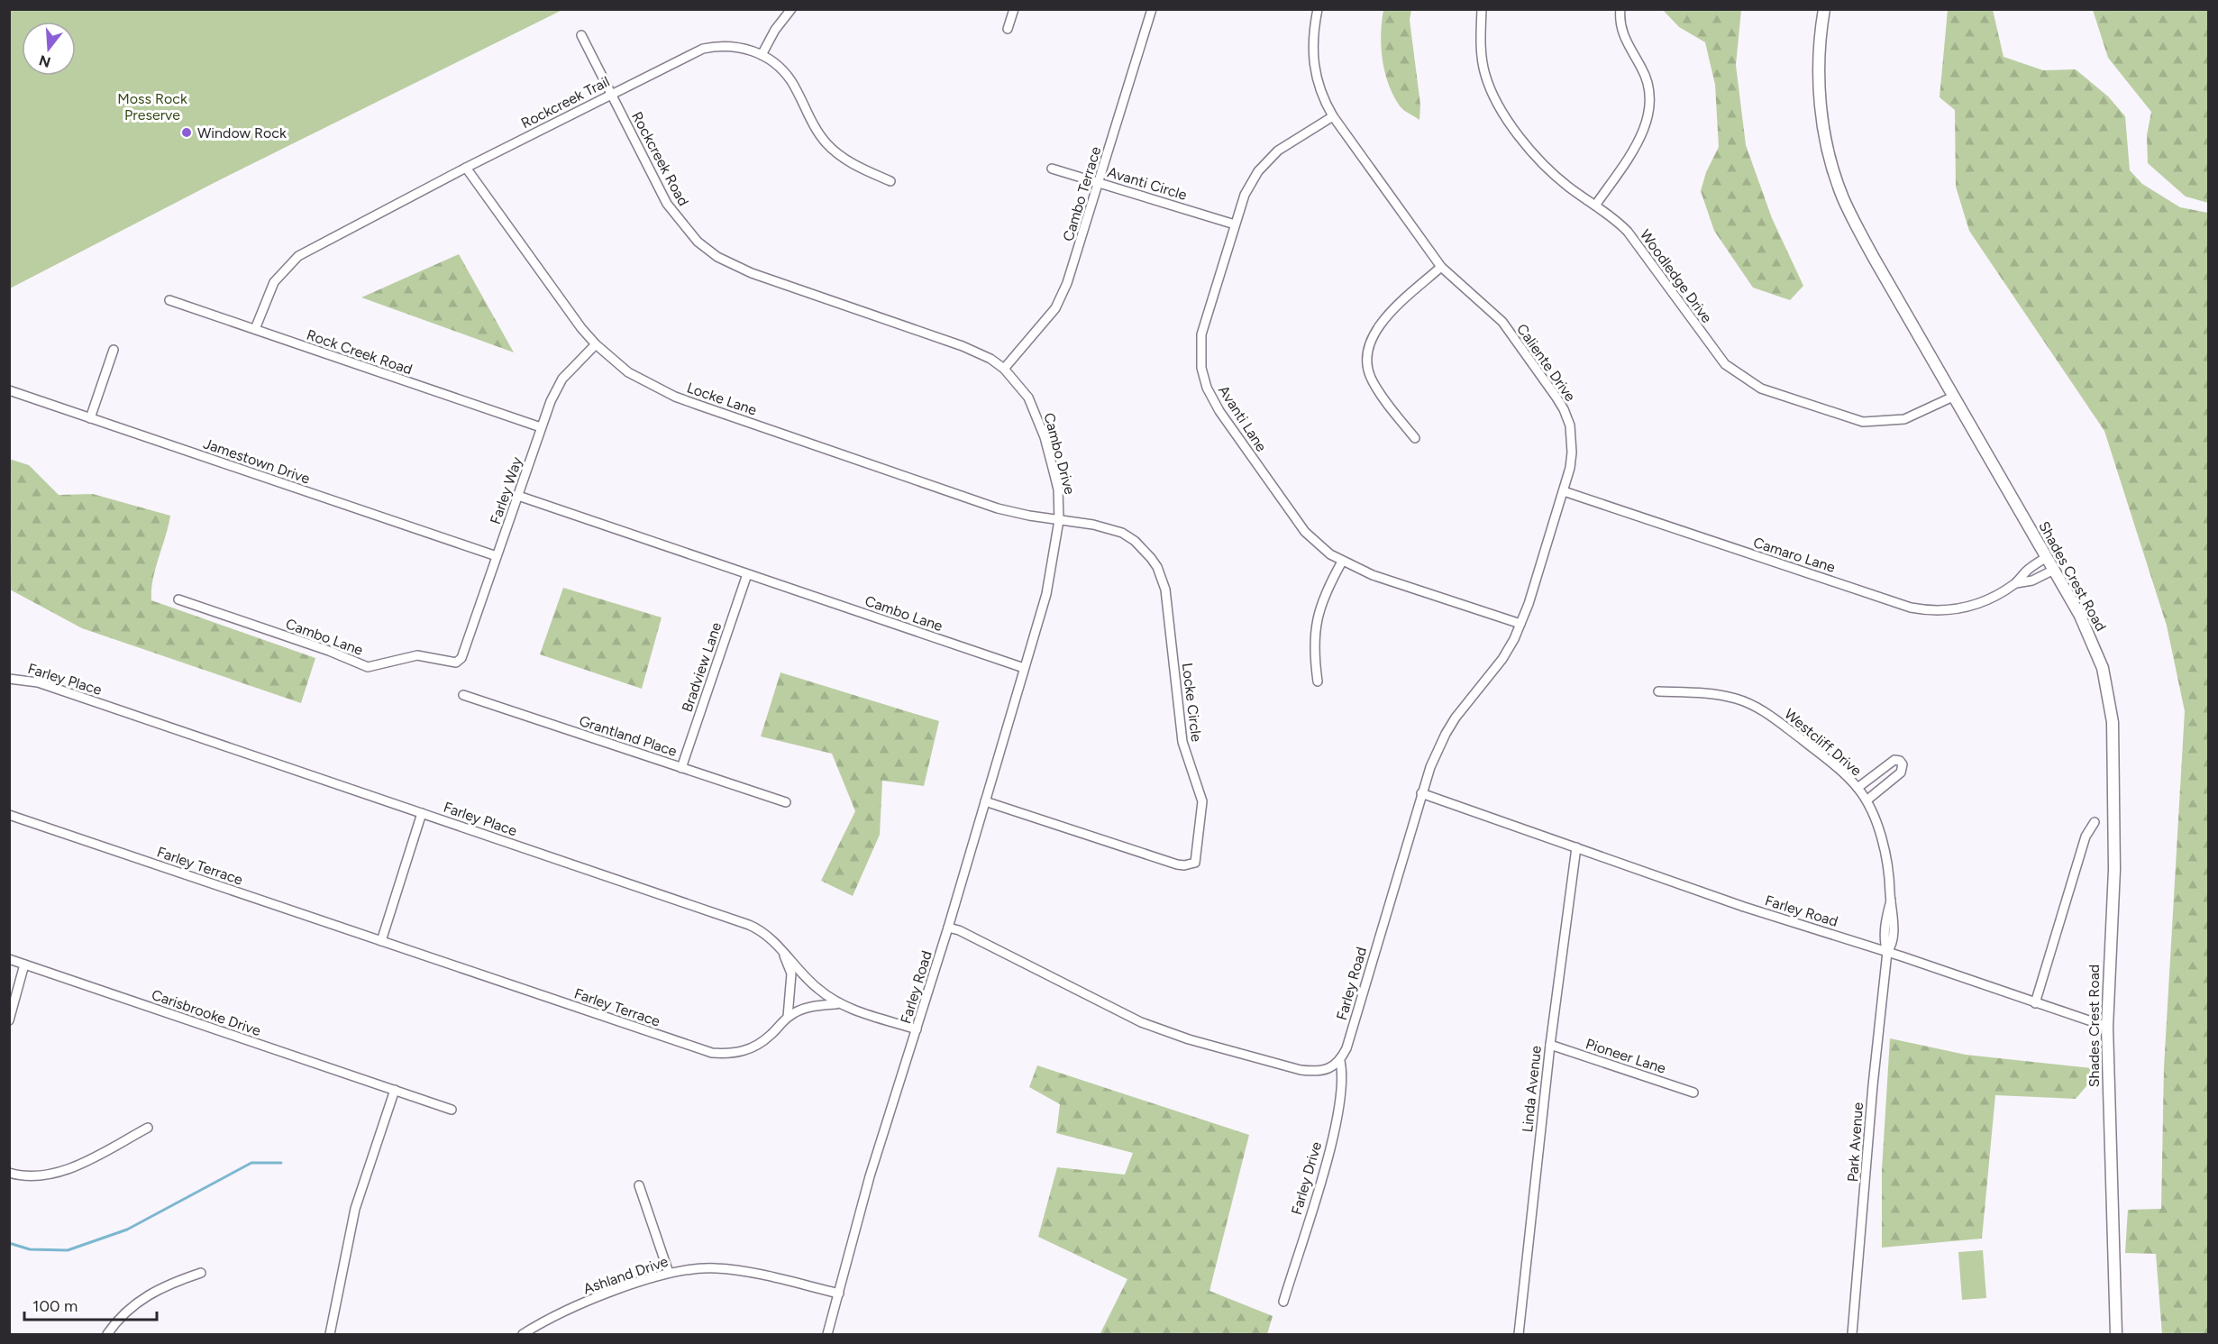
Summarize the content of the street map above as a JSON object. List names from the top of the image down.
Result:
{
  "streets": {
    "street": [
      "Rockcreek Trail",
      "Rockcreek Road",
      "Avanti Circle",
      "Cambo Terrace",
      "Woodledge Drive",
      "Rock Creek Road",
      "Caliente Drive",
      "Locke Lane",
      "Avanti Lane",
      "Cambo Drive",
      "Jamestown Drive",
      "Farley Way",
      "Camaro Lane",
      "Shades Crest Road",
      "Cambo Lane",
      "Bradview Lane",
      "Farley Place",
      "Locke Circle",
      "Grantland Place",
      "Westcliff Drive",
      "Farley Terrace",
      "Farley Road",
      "Carisbrooke Drive",
      "Pioneer Lane",
      "Linda Avenue",
      "Park Avenue",
      "Farley Drive",
      "Ashland Drive"
    ]
  },
  "crossings": [
    ["Rockcreek Trail", "Rockcreek Road"],
    ["Rockcreek Trail", "Rock Creek Road"],
    ["Rockcreek Trail", "Locke Lane"],
    ["Rockcreek Road", "Cambo Drive"],
    ["Avanti Circle", "Cambo Terrace"],
    ["Avanti Circle", "Avanti Lane"],
    ["Cambo Terrace", "Cambo Drive"],
    ["Woodledge Drive", "Shades Crest Road"],
    ["Rock Creek Road", "Farley Way"],
    ["Caliente Drive", "Avanti Lane"],
    ["Caliente Drive", "Camaro Lane"],
    ["Caliente Drive", "Farley Road"],
    ["Locke Lane", "Cambo Drive"],
    ["Locke Lane", "Farley Way"],
    ["Locke Lane", "Locke Circle"],
    ["Cambo Drive", "Cambo Lane"],
    ["Cambo Drive", "Locke Circle"],
    ["Jamestown Drive", "Farley Way"],
    ["Farley Way", "Cambo Lane"],
    ["Camaro Lane", "Shades Crest Road"],
    ["Shades Crest Road", "Farley Road"],
    ["Cambo Lane", "Bradview Lane"],
    ["Bradview Lane", "Grantland Place"],
    ["Farley Place", "Farley Terrace"],
    ["Farley Place", "Farley Road"],
    ["Westcliff Drive", "Farley Road"],
    ["Westcliff Drive", "Park Avenue"],
    ["Farley Road", "Linda Avenue"],
    ["Farley Road", "Park Avenue"],
    ["Farley Road", "Farley Drive"],
    ["Farley Road", "Ashland Drive"],
    ["Pioneer Lane", "Linda Avenue"]
  ],
  "parks": ["Moss Rock Preserve"],
  "places": ["Window Rock"],
  "scale_bar": "100 m",
  "north": "bottom"
}
